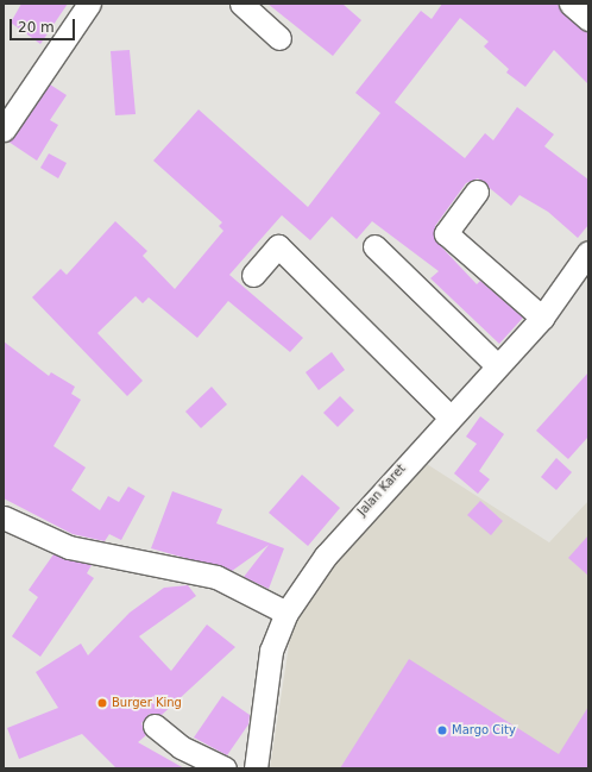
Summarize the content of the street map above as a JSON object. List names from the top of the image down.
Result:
{
  "streets": {
    "street": ["Jalan Karet"]
  },
  "places": ["Burger King", "Margo City"],
  "scale_bar": "20 m"
}
